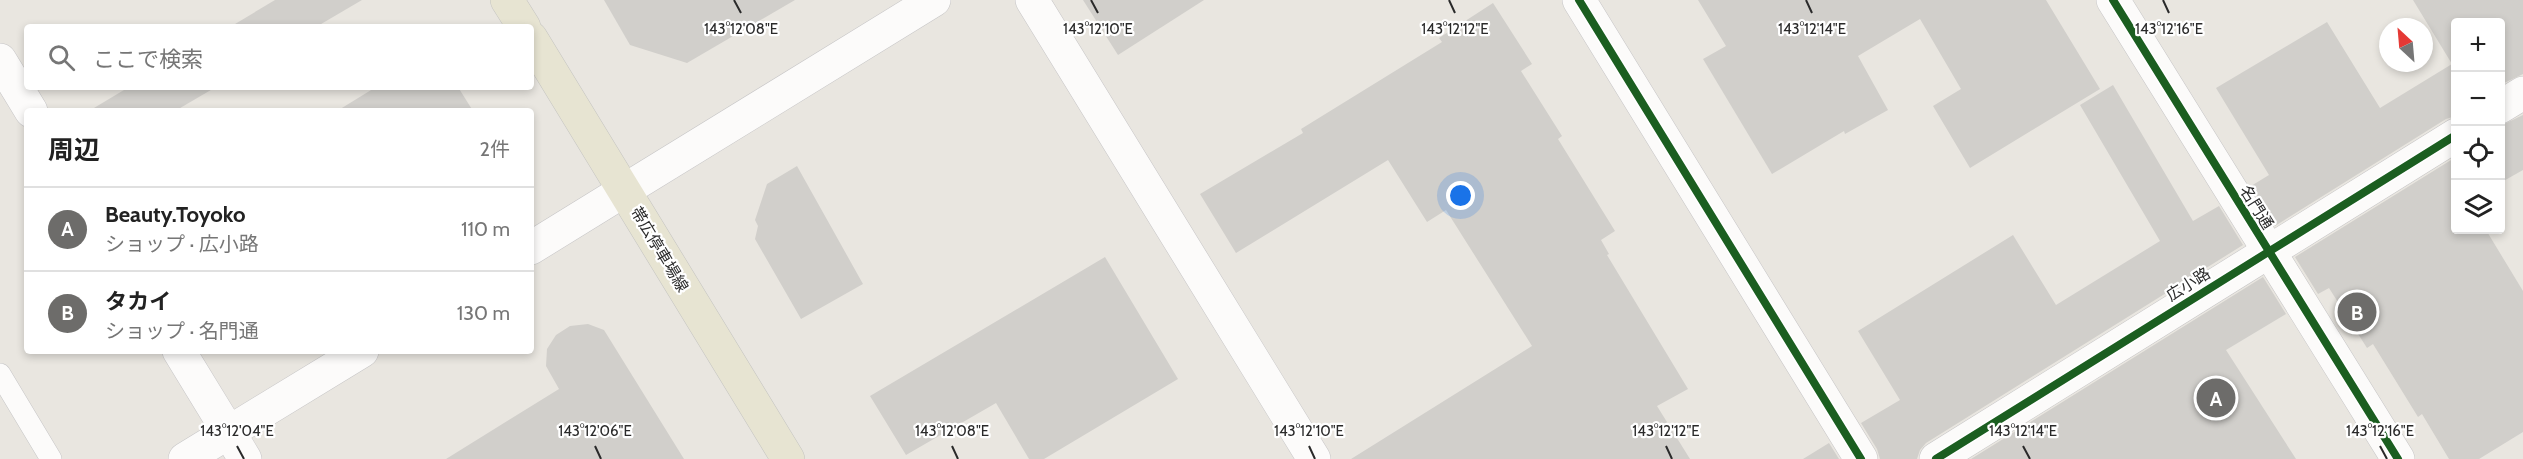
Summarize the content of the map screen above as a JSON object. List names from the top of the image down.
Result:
{
  "streets": {
    "main road": ["帯広停車場線"],
    "street": ["名門通", "広小路"]
  },
  "crossings": [
    ["名門通", "広小路"]
  ],
  "north": "top left",
  "page": {
    "map_buttons": ["+", "−"],
    "search": "ここで検索",
    "heading": ["周辺", "2件"],
    "list": [
      {
        "mark": "A",
        "name": "Beauty.Toyoko",
        "note": "ショップ · 広小路",
        "value": "110 m"
      },
      {
        "mark": "B",
        "name": "タカイ",
        "note": "ショップ · 名門通",
        "value": "130 m"
      }
    ],
    "pins": ["B", "A"]
  },
  "coordinates": [
    "143°12'08\"E",
    "143°12'10\"E",
    "143°12'12\"E",
    "143°12'14\"E",
    "143°12'16\"E",
    "143°12'04\"E",
    "143°12'06\"E"
  ]
}
